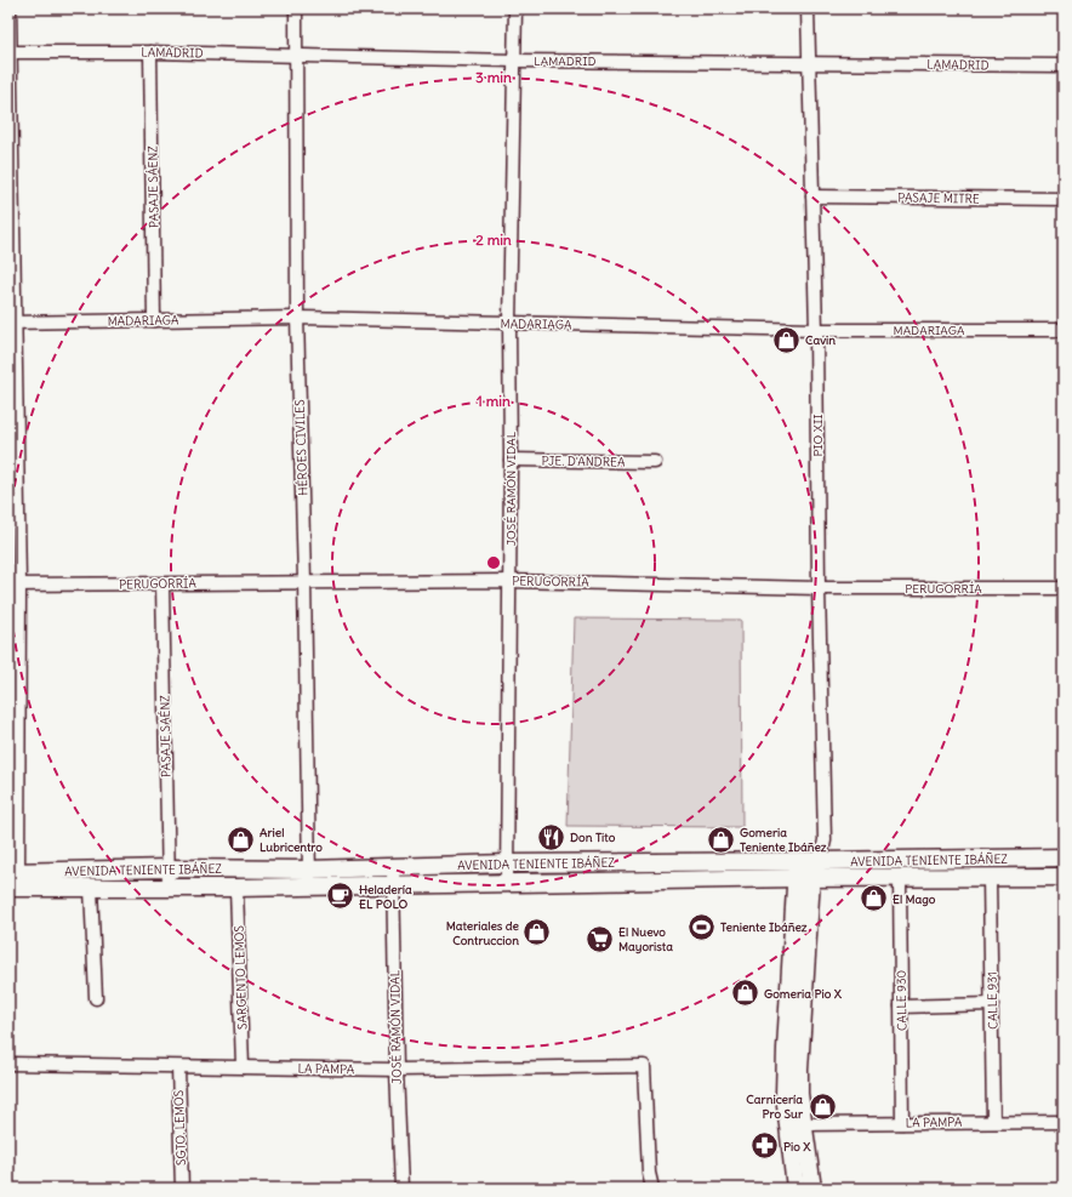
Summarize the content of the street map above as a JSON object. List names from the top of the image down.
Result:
{
  "streets": {
    "main road": ["AVENIDA TENIENTE IBÁÑEZ"],
    "street": [
      "LAMADRID",
      "PASAJE SÁENZ",
      "PASAJE MITRE",
      "MADARIAGA",
      "PIO XII",
      "HÉROES CIVILES",
      "PJE. D'ANDREA",
      "JOSÉ RAMÓN VIDAL",
      "PERUGORRÍA",
      "PASAJE SAÉNZ",
      "SARGENTO LEMOS",
      "CALLE 930",
      "CALLE 931",
      "LA PAMPA",
      "SGTO. LEMOS"
    ]
  },
  "crossings": [
    ["LAMADRID", "PASAJE SÁENZ"],
    ["LAMADRID", "PIO XII"],
    ["LAMADRID", "HÉROES CIVILES"],
    ["LAMADRID", "JOSÉ RAMÓN VIDAL"],
    ["PASAJE SÁENZ", "MADARIAGA"],
    ["PASAJE MITRE", "PIO XII"],
    ["MADARIAGA", "PIO XII"],
    ["MADARIAGA", "HÉROES CIVILES"],
    ["MADARIAGA", "JOSÉ RAMÓN VIDAL"],
    ["PIO XII", "PERUGORRÍA"],
    ["PIO XII", "AVENIDA TENIENTE IBÁÑEZ"],
    ["HÉROES CIVILES", "PERUGORRÍA"],
    ["HÉROES CIVILES", "AVENIDA TENIENTE IBÁÑEZ"],
    ["PJE. D'ANDREA", "JOSÉ RAMÓN VIDAL"],
    ["JOSÉ RAMÓN VIDAL", "PERUGORRÍA"],
    ["JOSÉ RAMÓN VIDAL", "AVENIDA TENIENTE IBÁÑEZ"],
    ["JOSÉ RAMÓN VIDAL", "LA PAMPA"],
    ["PERUGORRÍA", "PASAJE SAÉNZ"],
    ["PASAJE SAÉNZ", "AVENIDA TENIENTE IBÁÑEZ"],
    ["AVENIDA TENIENTE IBÁÑEZ", "SARGENTO LEMOS"],
    ["AVENIDA TENIENTE IBÁÑEZ", "CALLE 930"],
    ["AVENIDA TENIENTE IBÁÑEZ", "CALLE 931"],
    ["SARGENTO LEMOS", "LA PAMPA"],
    ["CALLE 930", "LA PAMPA"],
    ["CALLE 931", "LA PAMPA"],
    ["LA PAMPA", "SGTO. LEMOS"]
  ],
  "places": {
    "shop": [
      "Cavin",
      "Ariel Lubricentro",
      "Gomeria Teniente Ibáñez",
      "El Mago",
      "Materiales de Contruccion",
      "Gomeria Pio X",
      "Carnicería Pro Sur"
    ],
    "restaurant": ["Don Tito"],
    "cafe": ["Heladería EL POLO"],
    "sports": ["Teniente Ibáñez"],
    "supermarket": ["El Nuevo Mayorista"],
    "pharmacy": ["Pio X"]
  },
  "rings": ["3 min", "2 min", "1 min"]
}
